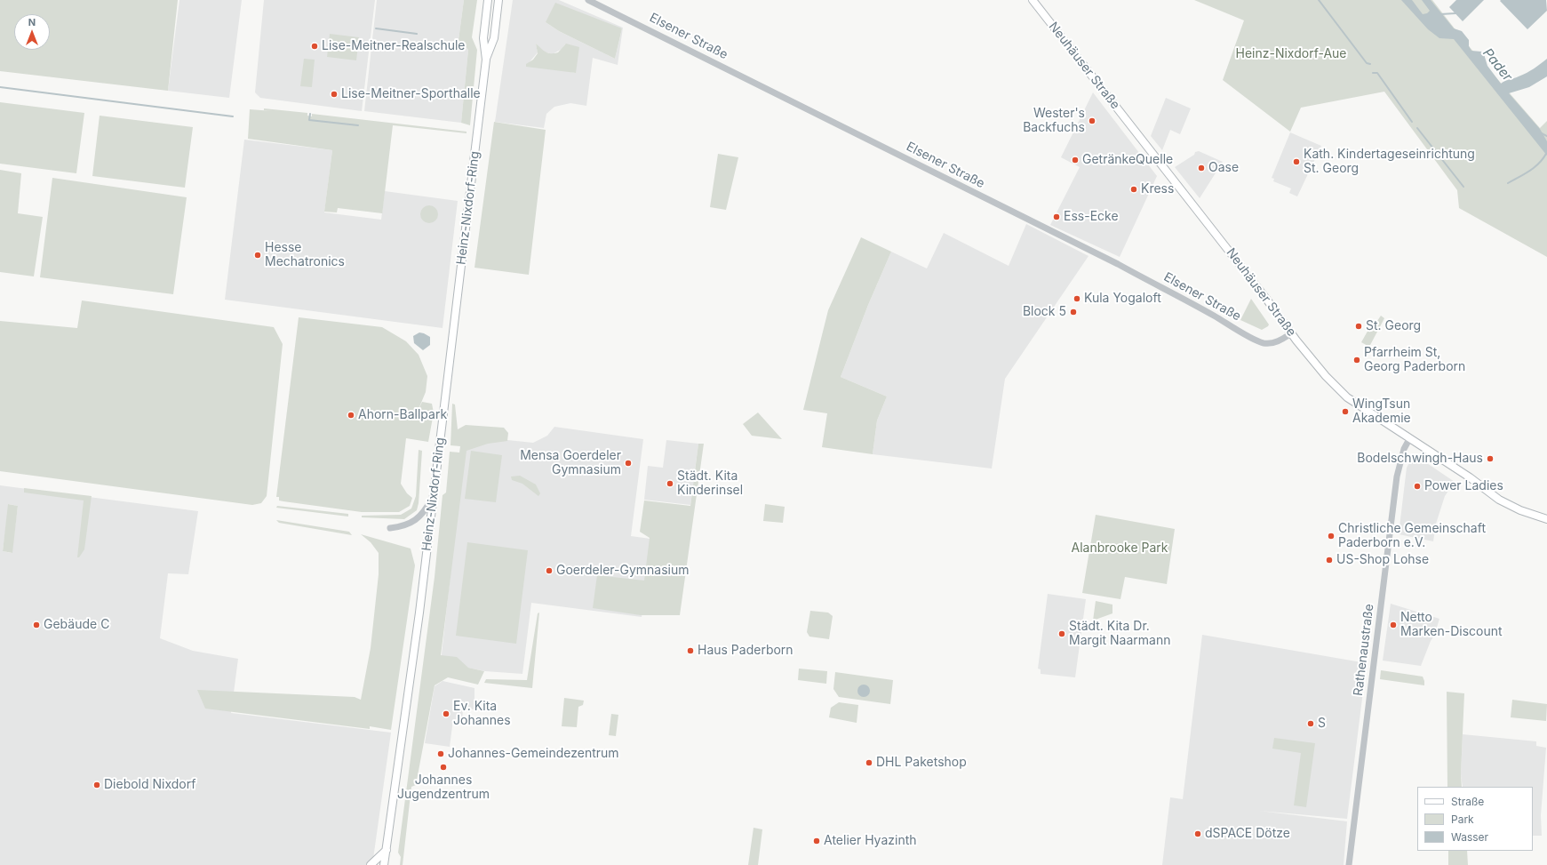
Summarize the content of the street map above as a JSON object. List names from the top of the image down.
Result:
{
  "streets": {
    "main road": ["Neuhäuser Straße", "Heinz-Nixdorf-Ring"],
    "street": ["Elsener Straße", "Rathenaustraße"]
  },
  "crossings": [
    ["Elsener Straße", "Neuhäuser Straße"],
    ["Neuhäuser Straße", "Rathenaustraße"]
  ],
  "water": ["Pader"],
  "parks": ["Heinz-Nixdorf-Aue", "Alanbrooke Park"],
  "places": [
    "Lise-Meitner-Realschule",
    "Lise-Meitner-Sporthalle",
    "Wester's Backfuchs",
    "GetränkeQuelle",
    "Kath. Kindertageseinrichtung St. Georg",
    "Oase",
    "Kress",
    "Ess-Ecke",
    "Hesse Mechatronics",
    "Kula Yogaloft",
    "Block 5",
    "St. Georg",
    "Pfarrheim St, Georg Paderborn",
    "WingTsun Akademie",
    "Ahorn-Ballpark",
    "Bodelschwingh-Haus",
    "Mensa Goerdeler Gymnasium",
    "Städt. Kita Kinderinsel",
    "Power Ladies",
    "Christliche Gemeinschaft Paderborn e.V.",
    "US-Shop Lohse",
    "Goerdeler-Gymnasium",
    "Gebäude C",
    "Netto Marken-Discount",
    "Städt. Kita Dr. Margit Naarmann",
    "Haus Paderborn",
    "Ev. Kita Johannes",
    "S",
    "Johannes-Gemeindezentrum",
    "DHL Paketshop",
    "Johannes Jugendzentrum",
    "Diebold Nixdorf",
    "dSPACE Dötze",
    "Atelier Hyazinth"
  ],
  "legend": ["Straße", "Park", "Wasser"],
  "north": "top"
}
